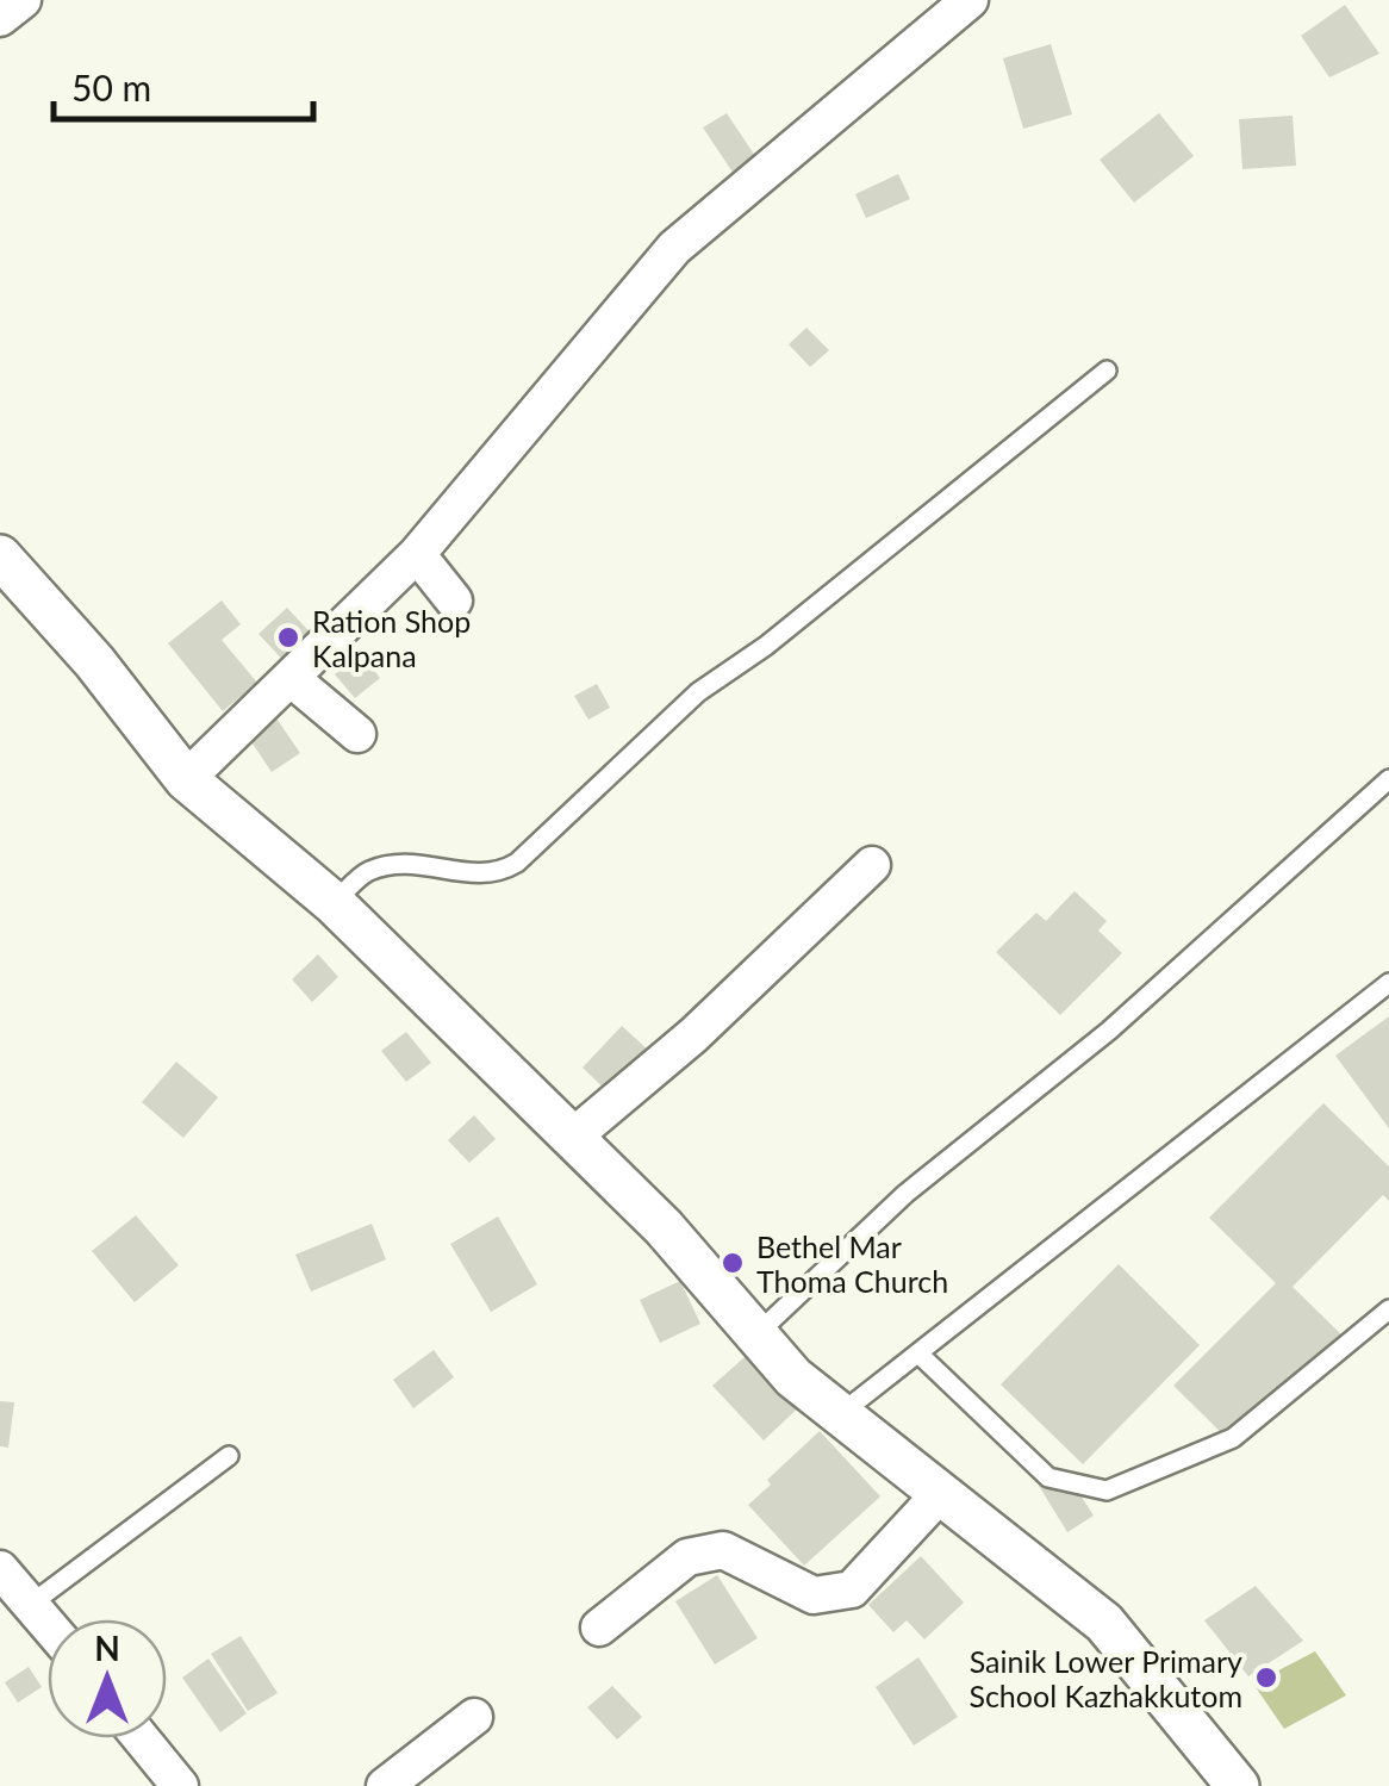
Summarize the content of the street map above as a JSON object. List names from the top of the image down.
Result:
{
  "places": ["Ration Shop Kalpana", "Bethel Mar Thoma Church", "Sainik Lower Primary School Kazhakkutom"],
  "scale_bar": "50 m",
  "north": "top"
}
